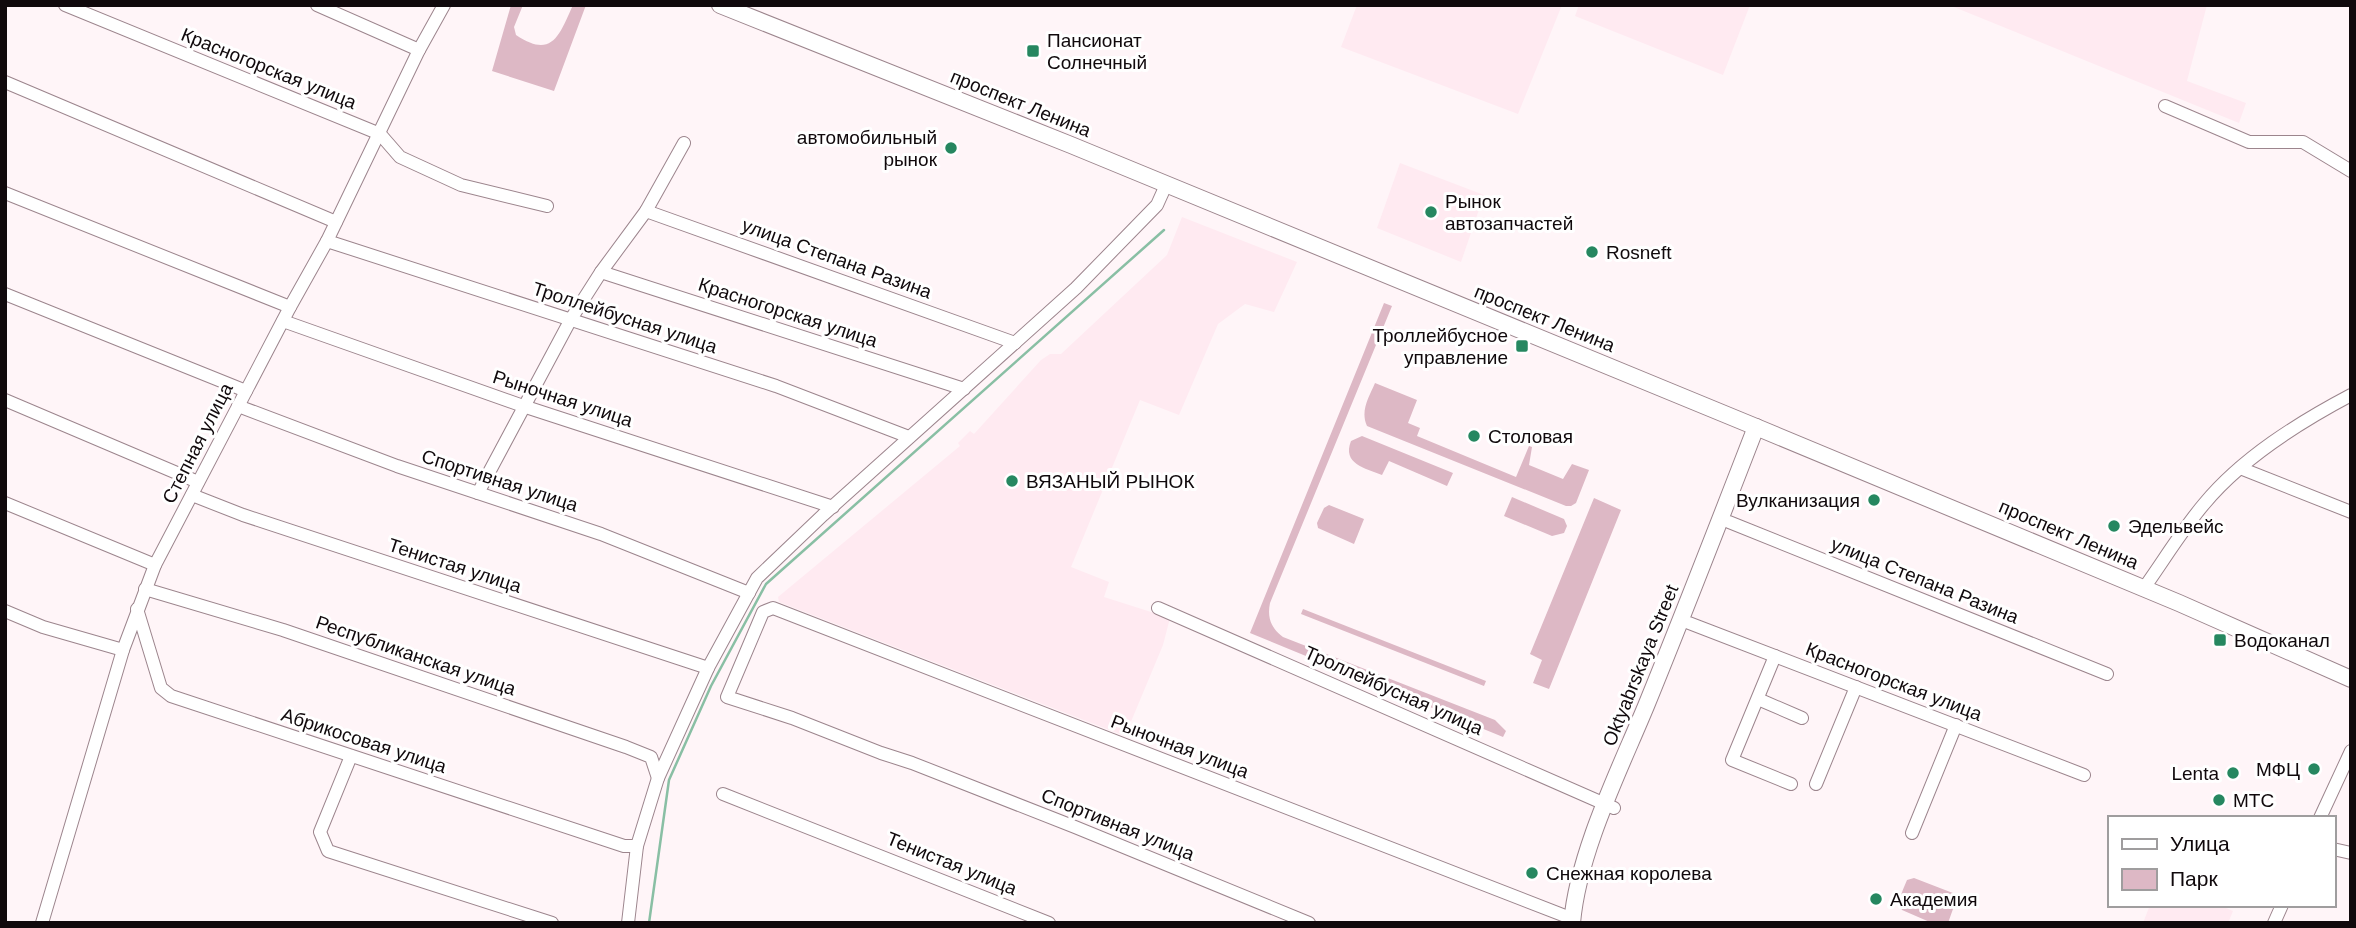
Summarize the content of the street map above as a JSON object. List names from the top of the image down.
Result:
{
  "streets": {
    "main road": ["проспект Ленина", "Oktyabrskaya Street"],
    "street": [
      "Красногорская улица",
      "улица Степана Разина",
      "Троллейбусная улица",
      "Рыночная улица",
      "Степная улица",
      "Спортивная улица",
      "Тенистая улица",
      "Республиканская улица",
      "Абрикосовая улица"
    ]
  },
  "crossings": [
    ["Красногорская улица", "Степная улица"],
    ["проспект Ленина", "Oktyabrskaya Street"],
    ["улица Степана Разина", "Oktyabrskaya Street"],
    ["Троллейбусная улица", "Степная улица"],
    ["Троллейбусная улица", "Oktyabrskaya Street"],
    ["Рыночная улица", "Степная улица"],
    ["Рыночная улица", "Спортивная улица"],
    ["Рыночная улица", "Oktyabrskaya Street"],
    ["Степная улица", "Спортивная улица"],
    ["Степная улица", "Тенистая улица"],
    ["Степная улица", "Республиканская улица"],
    ["Степная улица", "Абрикосовая улица"]
  ],
  "places": {
    "transit": ["Пансионат Солнечный", "Троллейбусное управление", "Водоканал"],
    "other": [
      "автомобильный рынок",
      "Рынок автозапчастей",
      "Rosneft",
      "Столовая",
      "ВЯЗАНЫЙ РЫНОК",
      "Вулканизация",
      "Эдельвейс",
      "МФЦ",
      "Lenta",
      "МТС",
      "Снежная королева",
      "Академия"
    ]
  },
  "legend": ["Улица", "Парк"]
}
